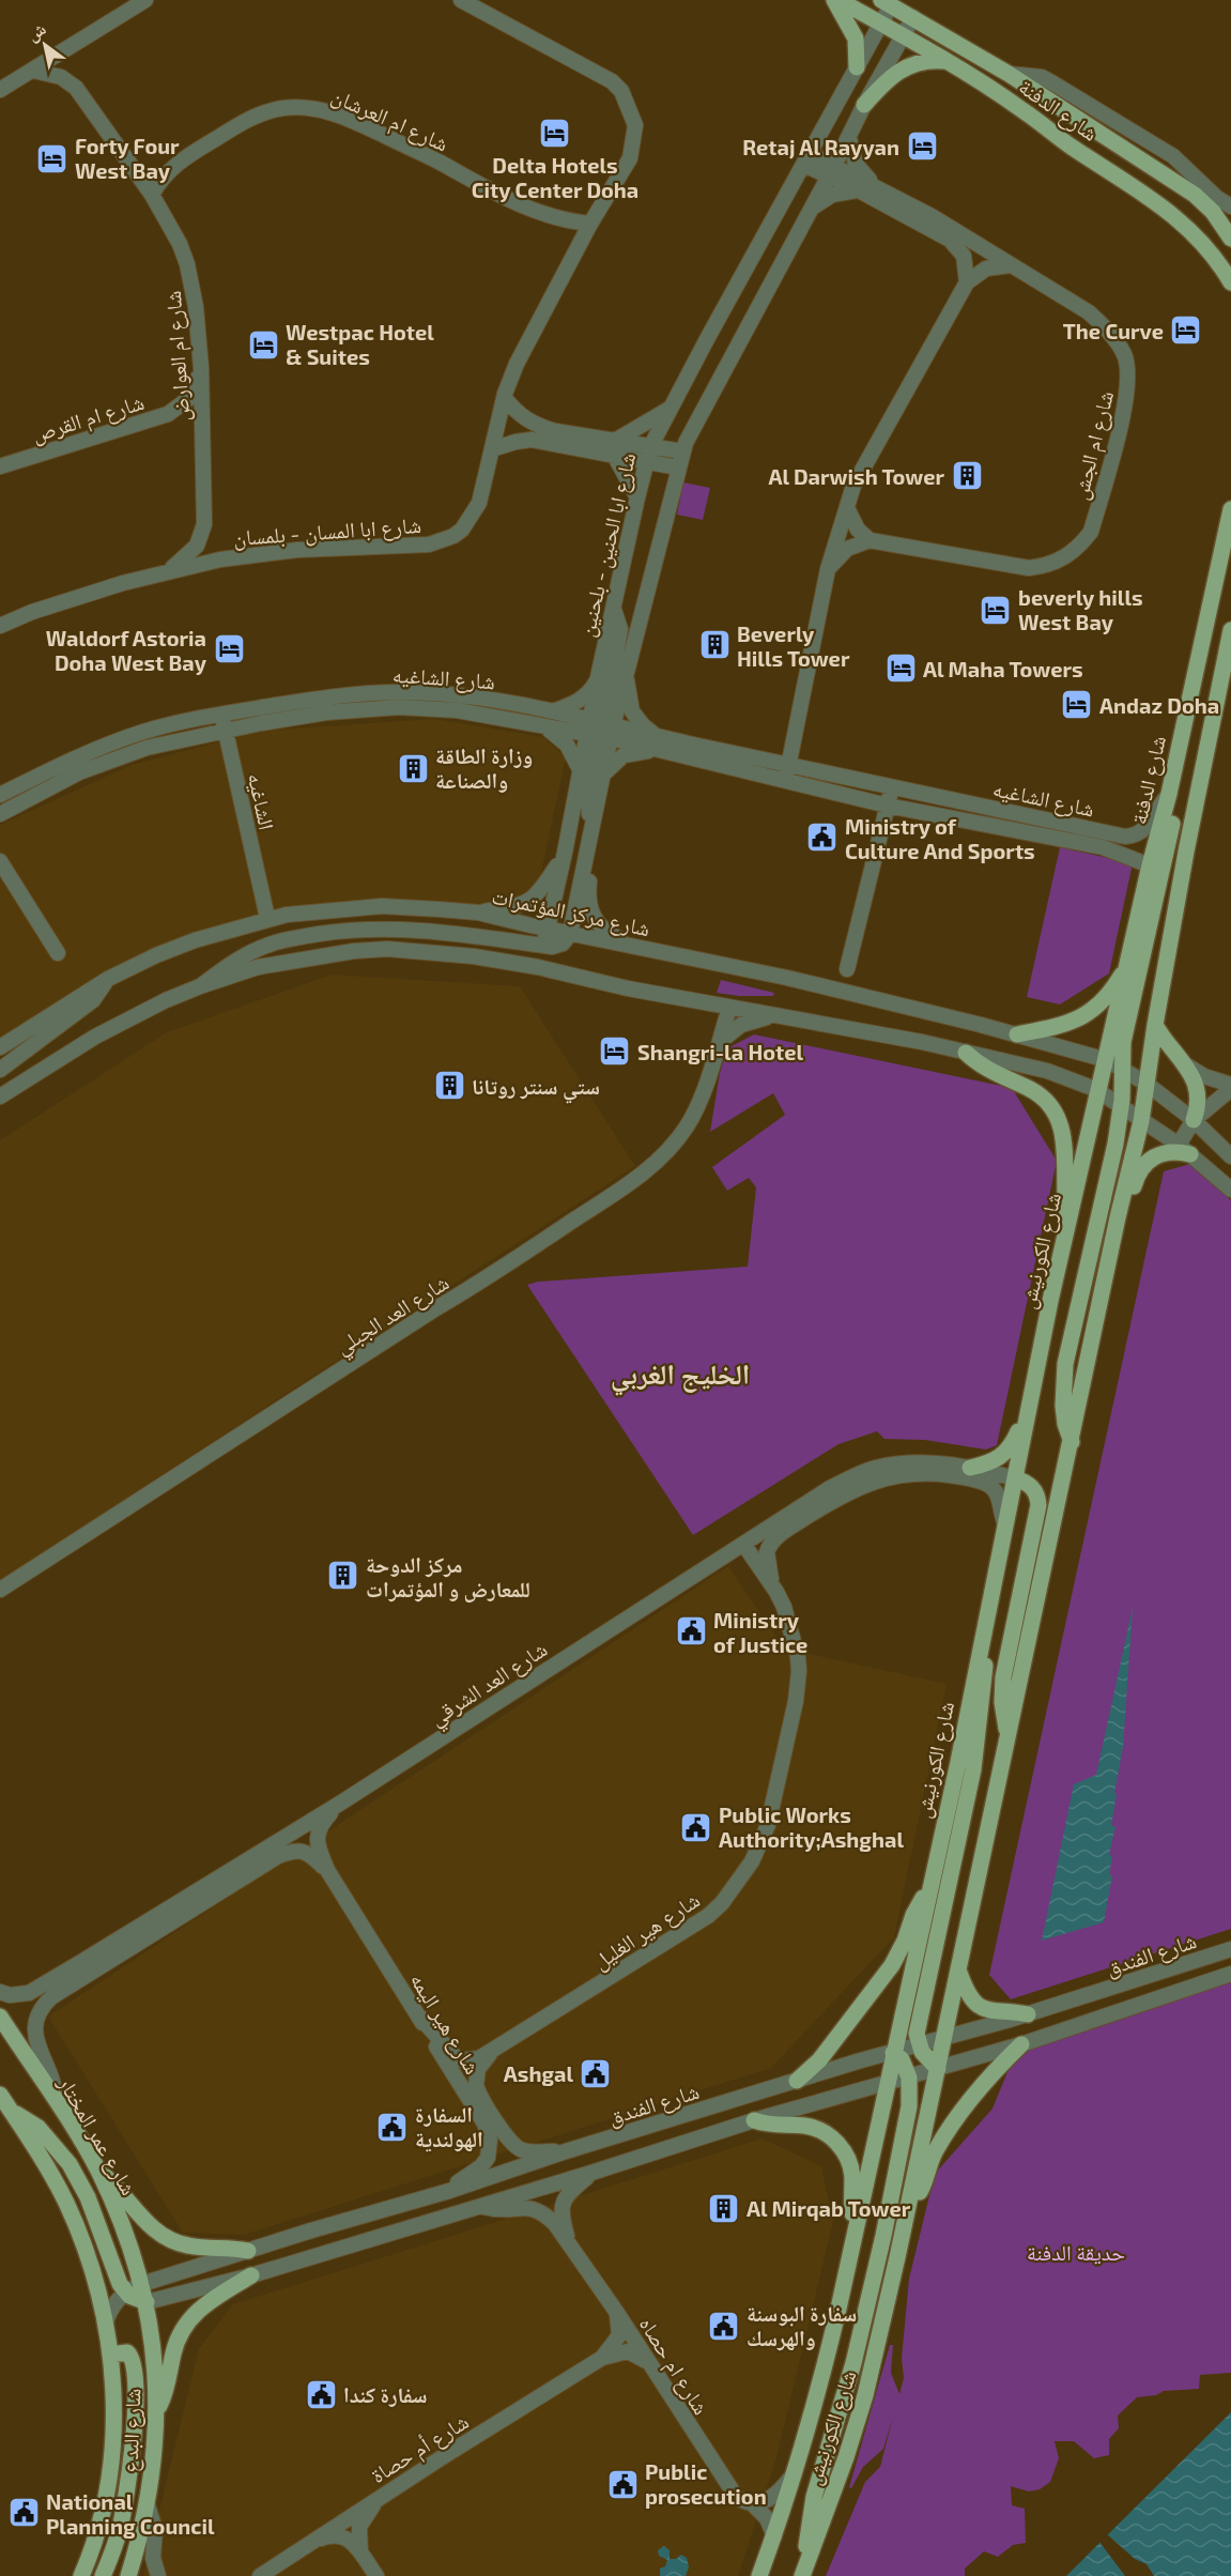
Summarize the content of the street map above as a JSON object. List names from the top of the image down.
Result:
{
  "streets": {
    "main road": [
      "شارع الدفنة",
      "شارع الكورنيش",
      "شارع عمر المختار",
      "شارع البدع"
    ],
    "street": [
      "شارع ام العرشان",
      "شارع ام العوارض",
      "شارع ام القرص",
      "شارع ام الجش",
      "شارع ابا المسان - بلمسان",
      "شارع ابا الحنين - بلحنين",
      "شارع الشاغيه",
      "الشاغيه",
      "شارع مركز المؤتمرات",
      "شارع العد الجبلي",
      "شارع العد الشرقي",
      "شارع هير الغليل",
      "شارع الفندق",
      "شارع هير اليمه",
      "شارع ام حصاه",
      "شارع أم حصاة"
    ]
  },
  "crossings": [
    ["شارع الدفنة", "شارع ابا الحنين - بلحنين"],
    ["شارع الدفنة", "شارع الشاغيه"],
    ["شارع الدفنة", "شارع مركز المؤتمرات"],
    ["شارع الدفنة", "شارع الكورنيش"],
    ["شارع ام العرشان", "شارع ام العوارض"],
    ["شارع ام العرشان", "شارع ابا المسان - بلمسان"],
    ["شارع ام العوارض", "شارع ام القرص"],
    ["شارع ام العوارض", "شارع ابا المسان - بلمسان"],
    ["شارع ام الجش", "شارع ابا الحنين - بلحنين"],
    ["شارع ابا الحنين - بلحنين", "شارع الشاغيه"],
    ["شارع ابا الحنين - بلحنين", "شارع مركز المؤتمرات"],
    ["شارع الشاغيه", "الشاغيه"],
    ["الشاغيه", "شارع مركز المؤتمرات"],
    ["شارع مركز المؤتمرات", "شارع الكورنيش"],
    ["شارع الكورنيش", "شارع العد الشرقي"],
    ["شارع الكورنيش", "شارع الفندق"],
    ["شارع الكورنيش", "شارع ام حصاه"],
    ["شارع العد الشرقي", "شارع هير الغليل"],
    ["شارع العد الشرقي", "شارع هير اليمه"],
    ["شارع هير الغليل", "شارع هير اليمه"],
    ["شارع الفندق", "شارع هير اليمه"],
    ["شارع الفندق", "شارع عمر المختار"],
    ["شارع الفندق", "شارع البدع"],
    ["شارع هير اليمه", "شارع عمر المختار"],
    ["شارع عمر المختار", "شارع البدع"],
    ["شارع ام حصاه", "شارع أم حصاة"]
  ],
  "districts": ["الخليج الغربي"],
  "parks": ["حديقة الدفنة"],
  "places": {
    "hotel": [
      "Delta Hotels City Center Doha",
      "Retaj Al Rayyan",
      "Forty Four West Bay",
      "The Curve",
      "Westpac Hotel & Suites",
      "beverly hills West Bay",
      "Waldorf Astoria Doha West Bay",
      "Al Maha Towers",
      "Andaz Doha",
      "Shangri-la Hotel"
    ],
    "building": [
      "Al Darwish Tower",
      "Beverly Hills Tower",
      "وزارة الطاقة والصناعة",
      "ستي سنتر روتانا",
      "مركز الدوحة للمعارض و المؤتمرات",
      "Al Mirqab Tower"
    ],
    "public building": [
      "Ministry of Culture And Sports",
      "Ministry of Justice",
      "Public Works Authority;Ashghal",
      "Ashgal",
      "السفارة الهولندية",
      "سفارة البوسنة والهرسك",
      "سفارة كندا",
      "Public prosecution",
      "National Planning Council"
    ]
  },
  "north": "top left"
}
